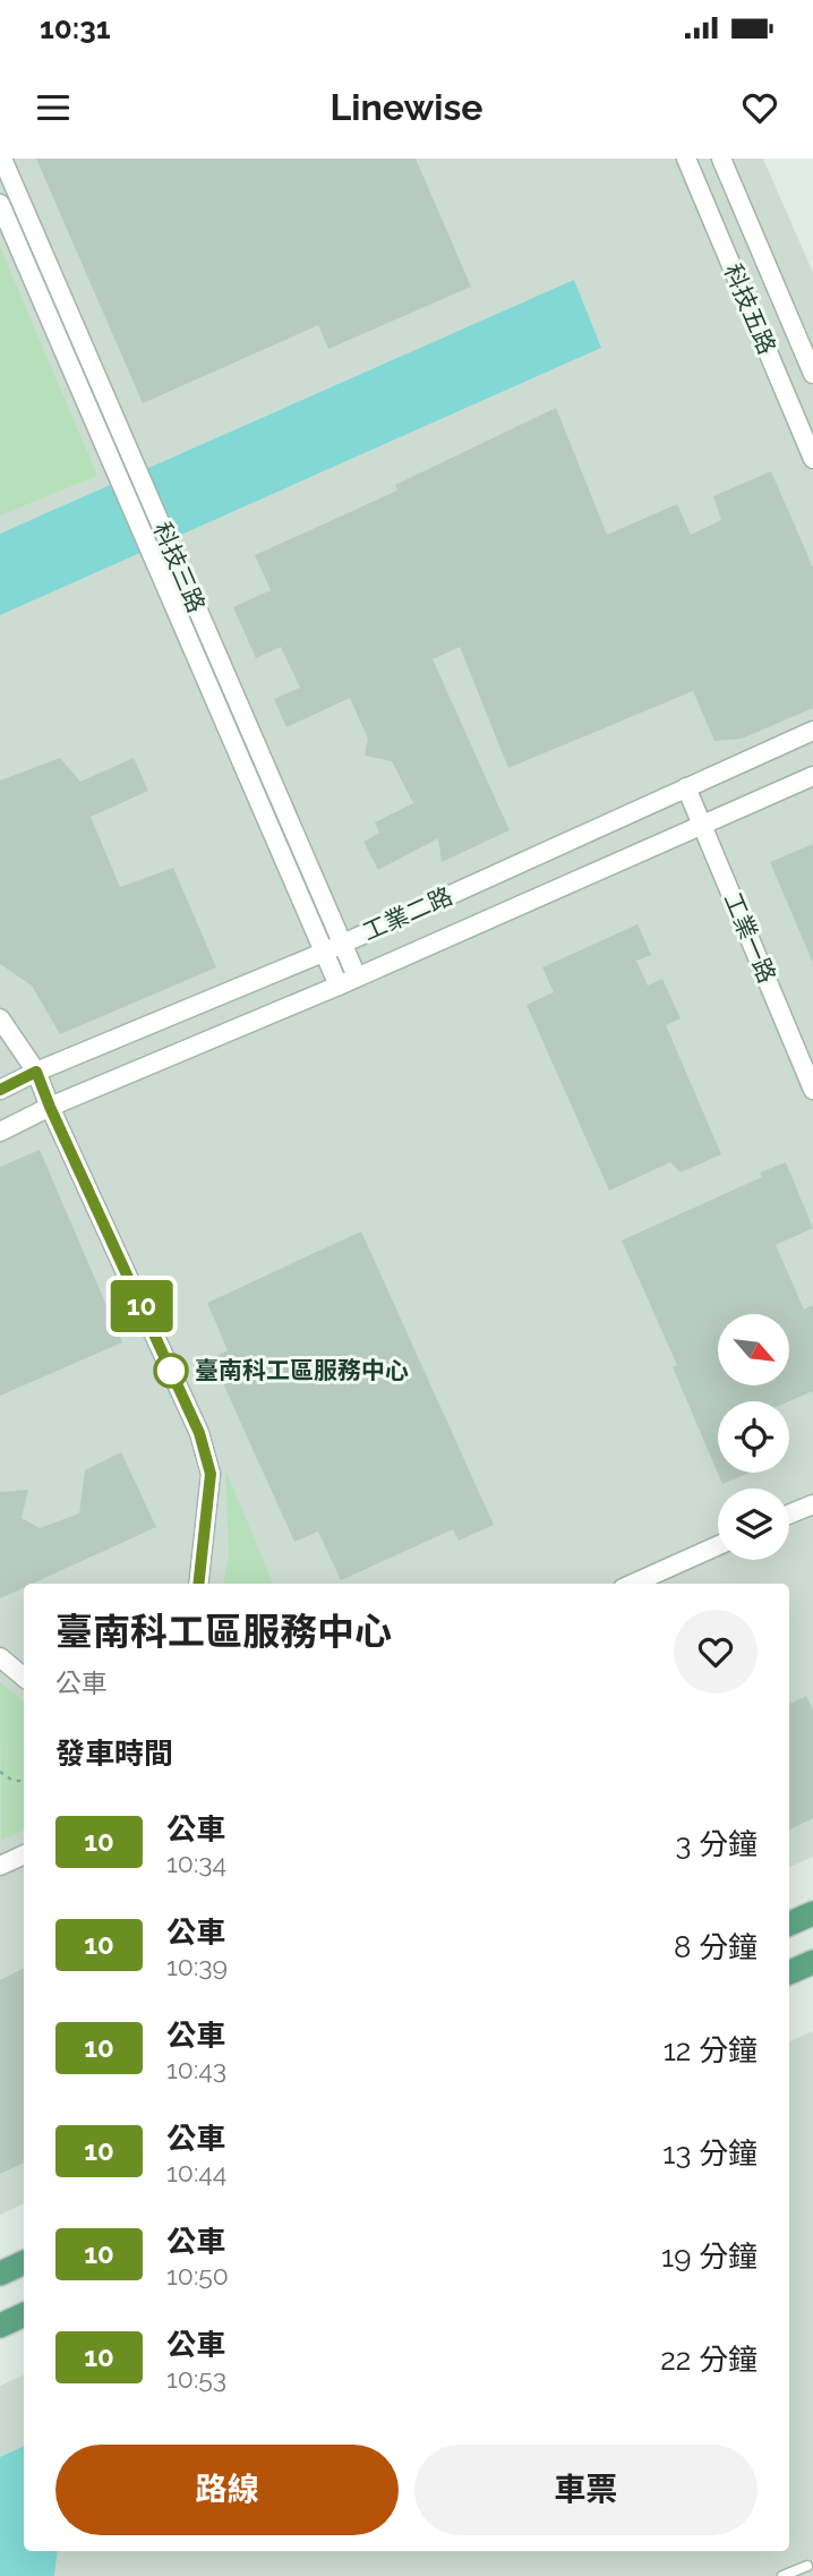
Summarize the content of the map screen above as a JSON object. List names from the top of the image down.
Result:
{
  "streets": {
    "street": [
      "科技五路",
      "科技三路",
      "工業二路",
      "工業一路"
    ]
  },
  "crossings": [
    ["科技三路", "工業二路"],
    ["工業二路", "工業一路"]
  ],
  "places": ["臺南科工區服務中心"],
  "lines": ["bus line 10"],
  "north": "bottom right",
  "page": {
    "status": "10:31",
    "header": "Linewise",
    "on_map": "10",
    "heading": [
      ["臺南科工區服務中心", "公車"],
      "發車時間"
    ],
    "list": [
      {
        "mark": "10",
        "name": "公車",
        "note": "10:34",
        "value": "3 分鐘"
      },
      {
        "mark": "10",
        "name": "公車",
        "note": "10:39",
        "value": "8 分鐘"
      },
      {
        "mark": "10",
        "name": "公車",
        "note": "10:43",
        "value": "12 分鐘"
      },
      {
        "mark": "10",
        "name": "公車",
        "note": "10:44",
        "value": "13 分鐘"
      },
      {
        "mark": "10",
        "name": "公車",
        "note": "10:50",
        "value": "19 分鐘"
      },
      {
        "mark": "10",
        "name": "公車",
        "note": "10:53",
        "value": "22 分鐘"
      }
    ],
    "buttons": ["路線", "車票"]
  }
}
